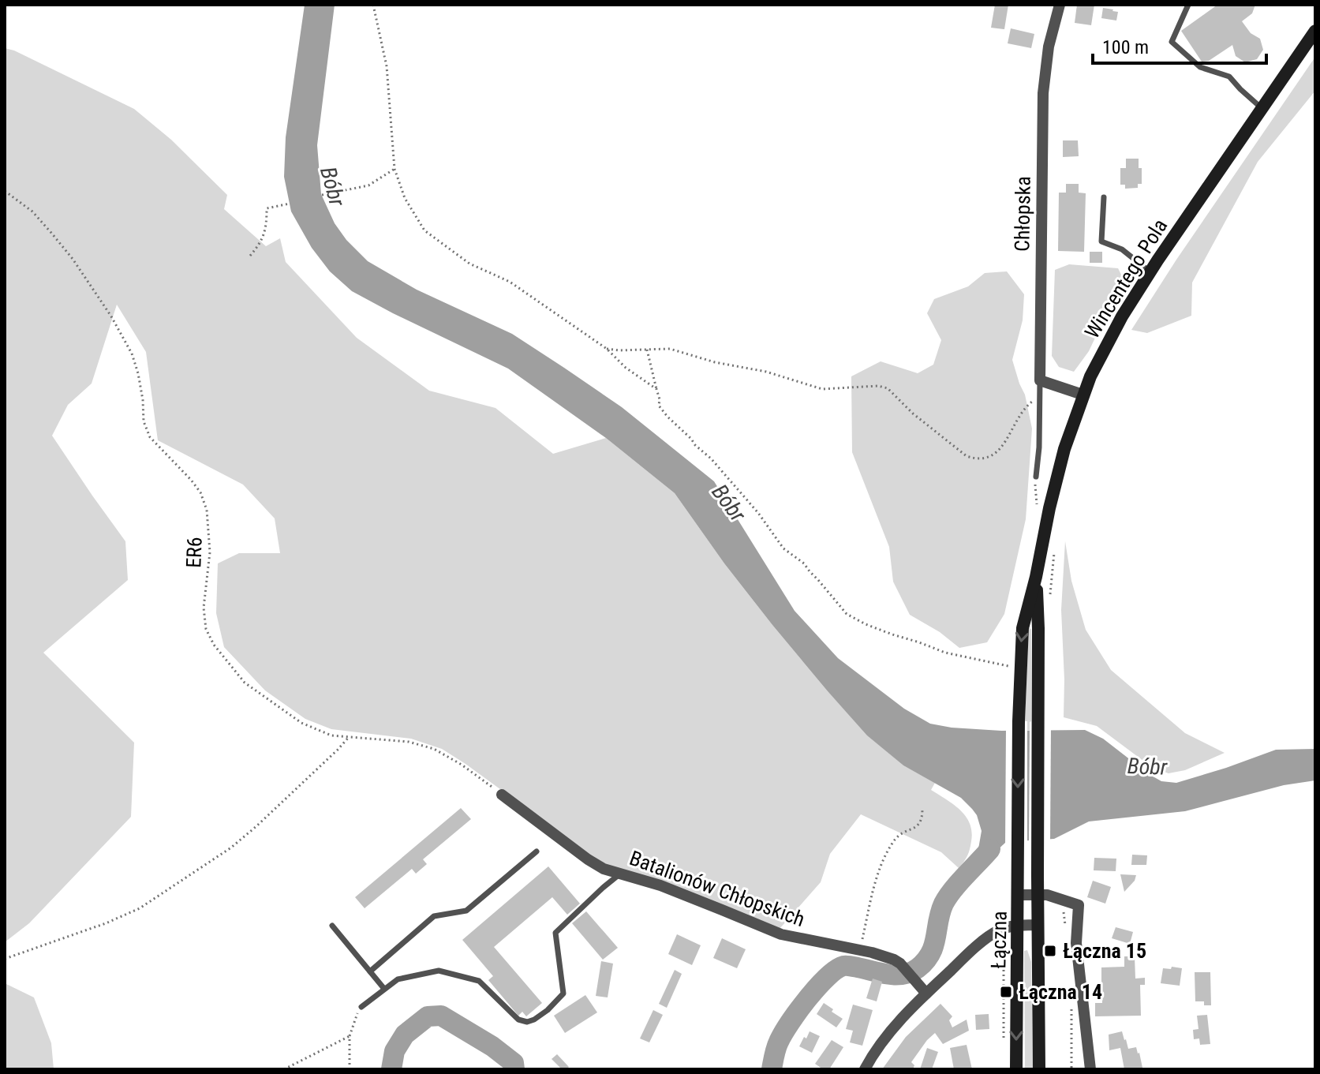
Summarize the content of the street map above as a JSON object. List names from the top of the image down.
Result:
{
  "streets": {
    "main road": ["Wincentego Pola", "Łączna"],
    "street": ["Chłopska", "Batalionów Chłopskich"],
    "path": ["ER6"]
  },
  "crossings": [
    ["Wincentego Pola", "Łączna"],
    ["ER6", "Batalionów Chłopskich"]
  ],
  "water": ["Bóbr"],
  "places": {
    "transit": ["Łączna 15", "Łączna 14"]
  },
  "scale_bar": "100 m"
}
